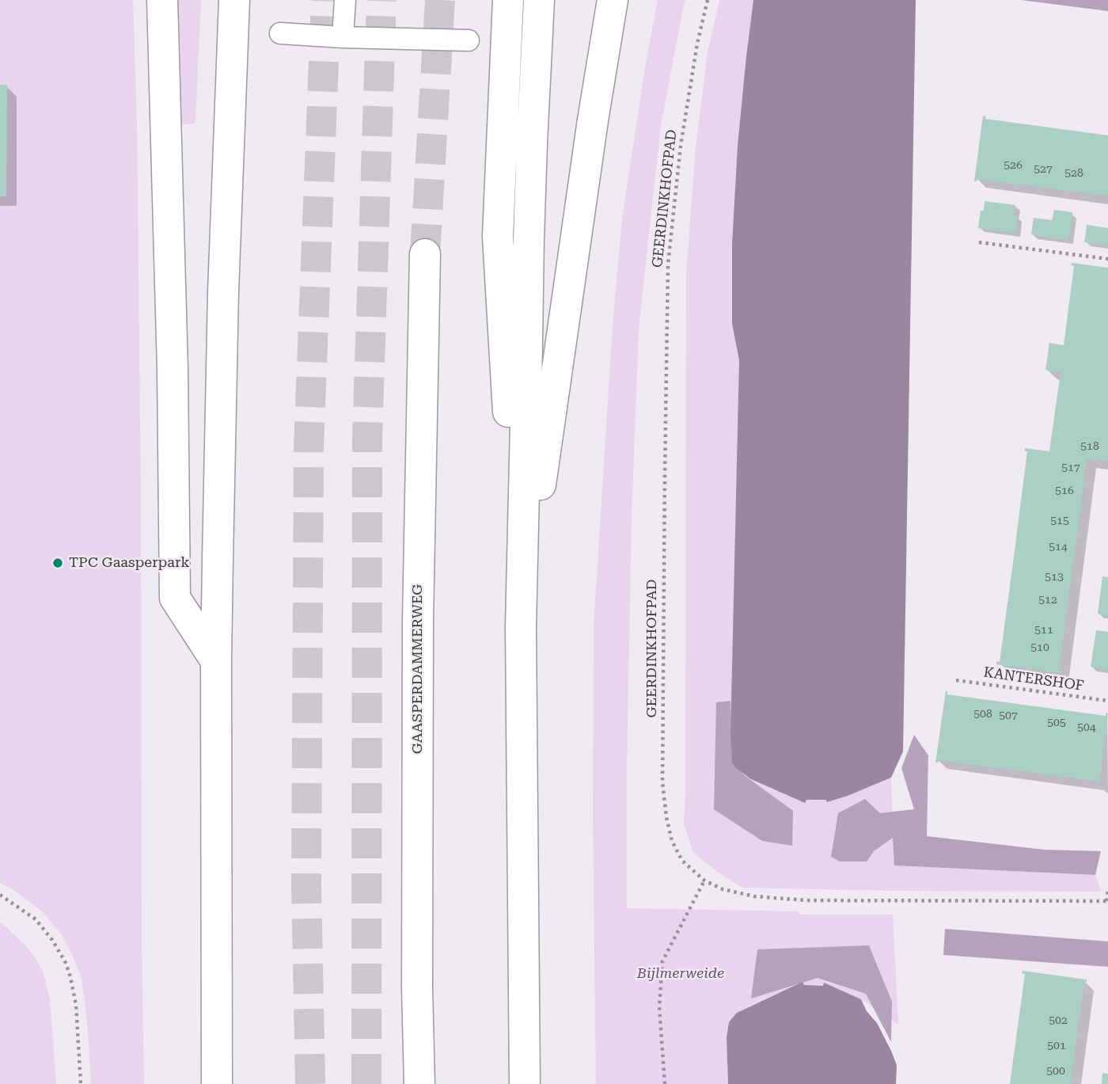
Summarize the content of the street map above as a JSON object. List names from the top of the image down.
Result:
{
  "streets": {
    "highway": ["GAASPERDAMMERWEG"],
    "path": ["GEERDINKHOFPAD", "KANTERSHOF"]
  },
  "parks": ["Bijlmerweide"],
  "places": ["TPC Gaasperpark"],
  "house_numbers": [
    "526",
    "527",
    "528",
    "518",
    "517",
    "516",
    "515",
    "514",
    "513",
    "512",
    "511",
    "510",
    "508",
    "507",
    "505",
    "504",
    "502",
    "501",
    "500"
  ]
}
